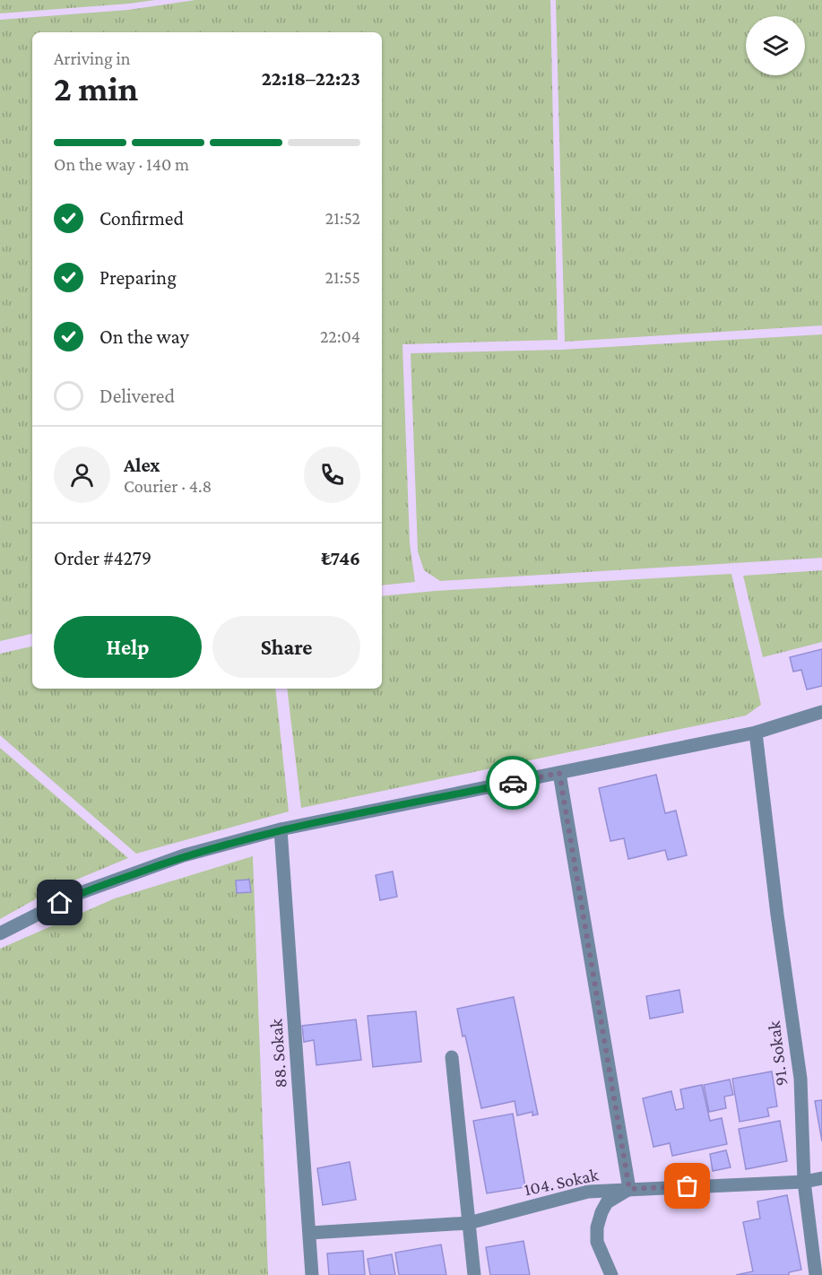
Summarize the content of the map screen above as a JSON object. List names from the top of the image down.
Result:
{
  "streets": {
    "street": ["88. Sokak", "91. Sokak", "104. Sokak"]
  },
  "crossings": [
    ["88. Sokak", "104. Sokak"],
    ["91. Sokak", "104. Sokak"]
  ],
  "page": {
    "heading": ["2 min", "Arriving in", "22:18–22:23"],
    "panel": [
      "Alex",
      "Courier · 4.8",
      "Order #4279",
      "₺746"
    ],
    "bar": "On the way · 140 m",
    "list": [
      ["Confirmed", "21:52"],
      ["Preparing", "21:55"],
      ["On the way", "22:04"],
      "Delivered"
    ],
    "buttons": ["Help", "Share"]
  }
}
